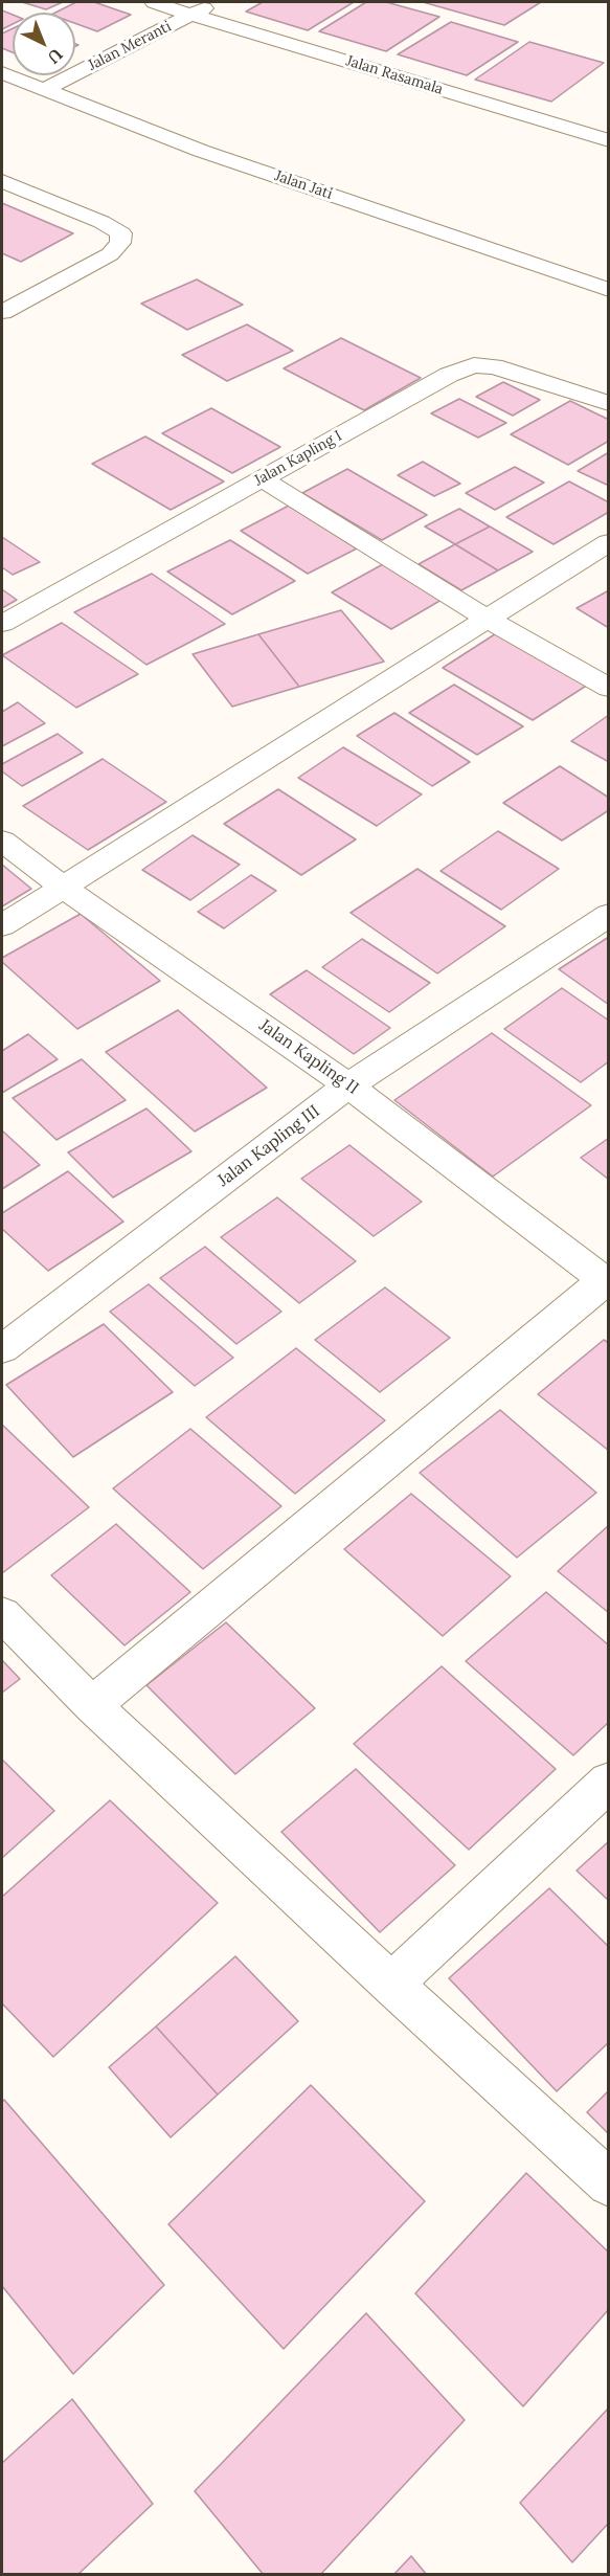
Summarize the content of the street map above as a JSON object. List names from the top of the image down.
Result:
{
  "streets": {
    "street": [
      "Jalan Meranti",
      "Jalan Rasamala",
      "Jalan Jati",
      "Jalan Kapling I",
      "Jalan Kapling II",
      "Jalan Kapling III"
    ]
  },
  "crossings": [
    ["Jalan Meranti", "Jalan Rasamala"],
    ["Jalan Meranti", "Jalan Jati"],
    ["Jalan Kapling II", "Jalan Kapling III"]
  ],
  "north": "bottom right"
}
